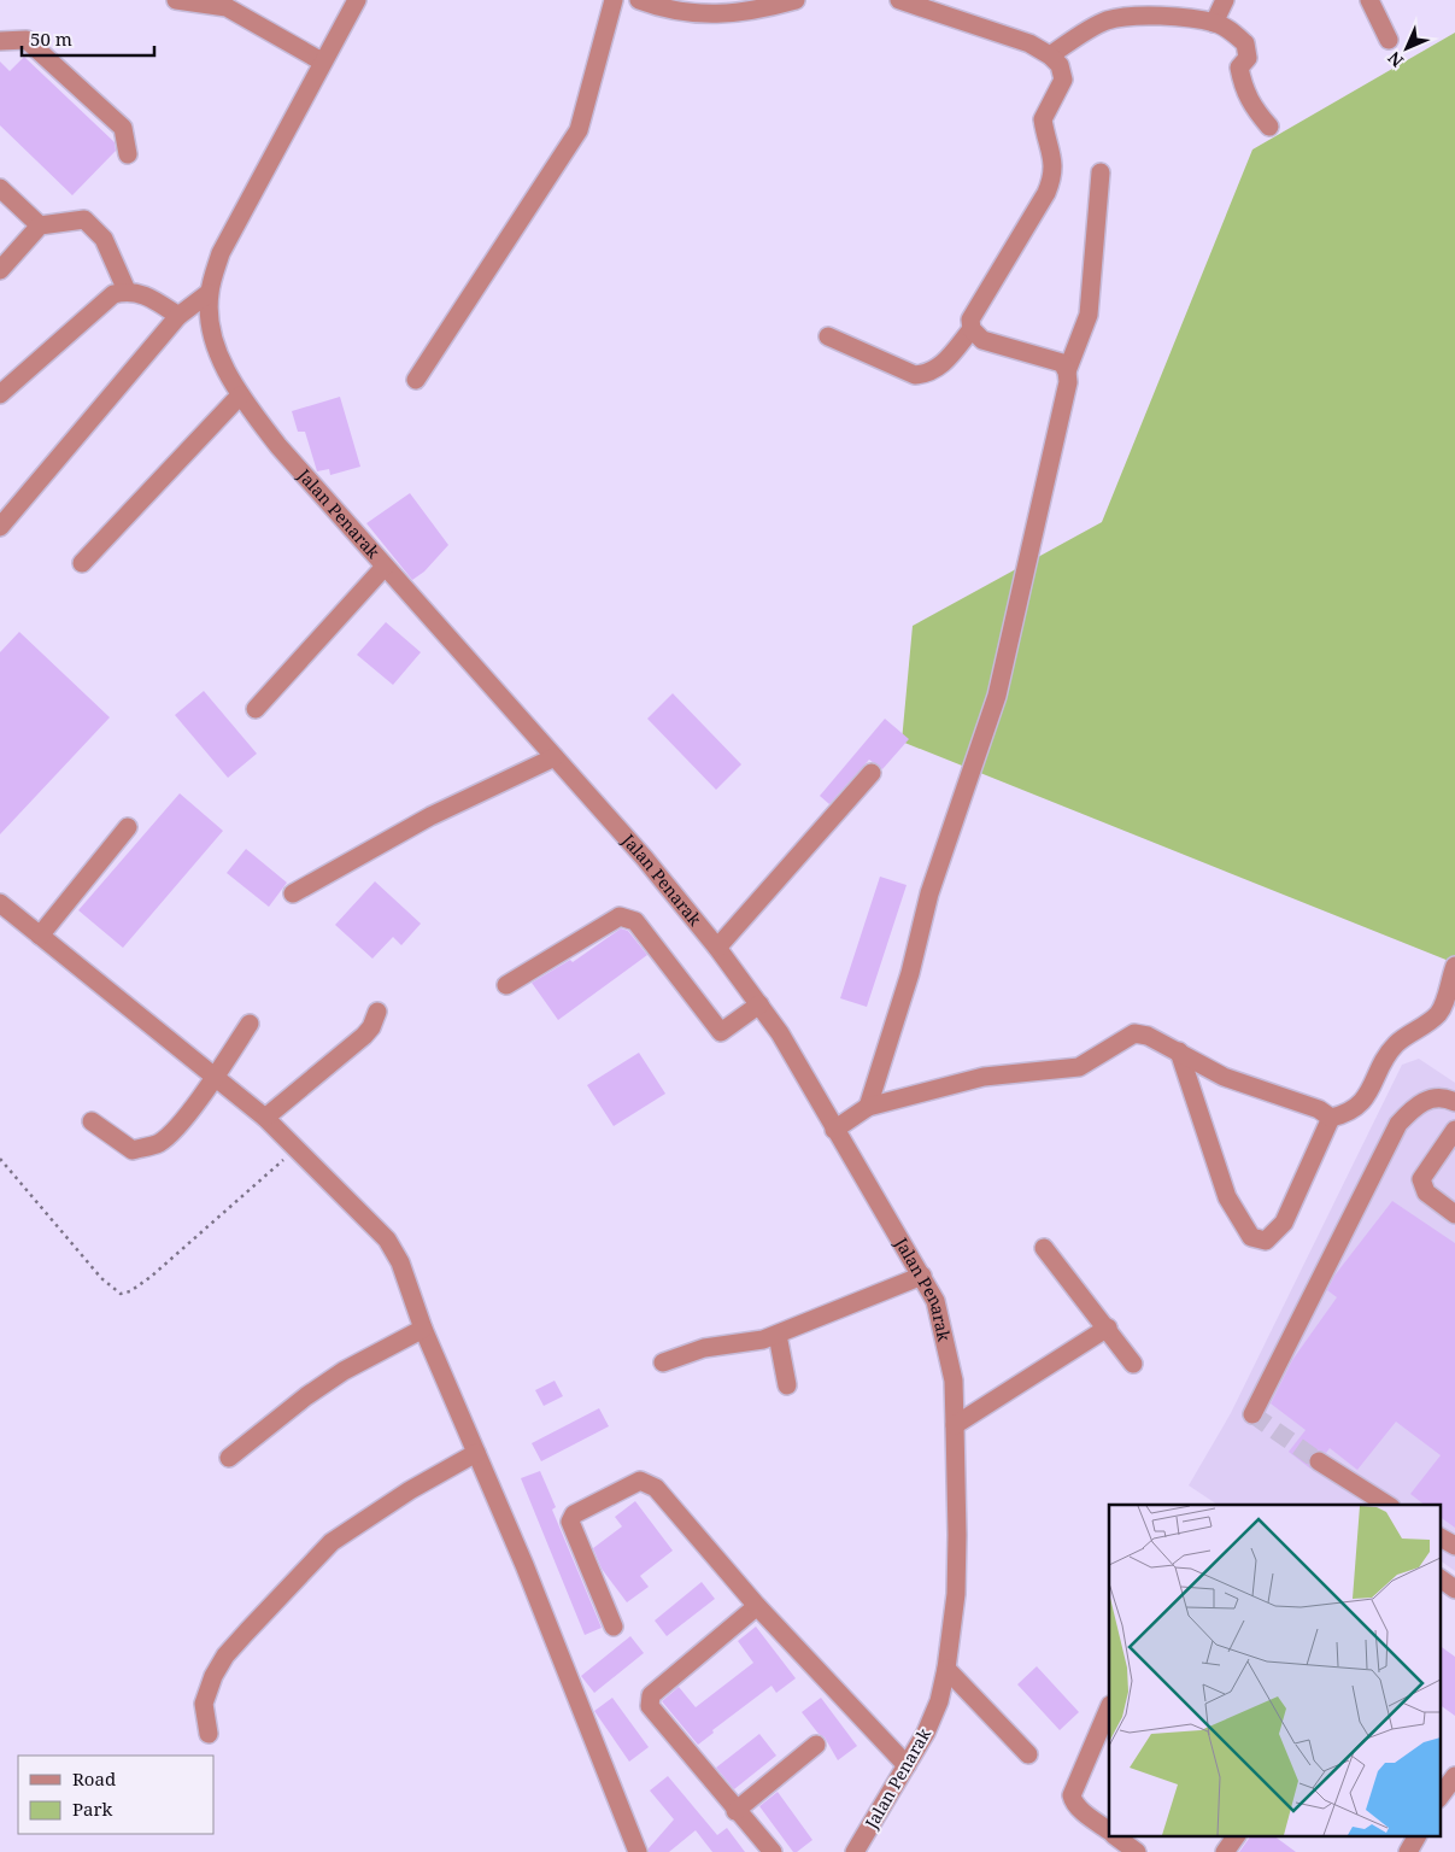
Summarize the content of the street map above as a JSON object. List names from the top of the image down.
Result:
{
  "streets": {
    "street": ["Jalan Penarak"]
  },
  "legend": ["Road", "Park"],
  "scale_bar": "50 m",
  "north": "bottom left"
}
